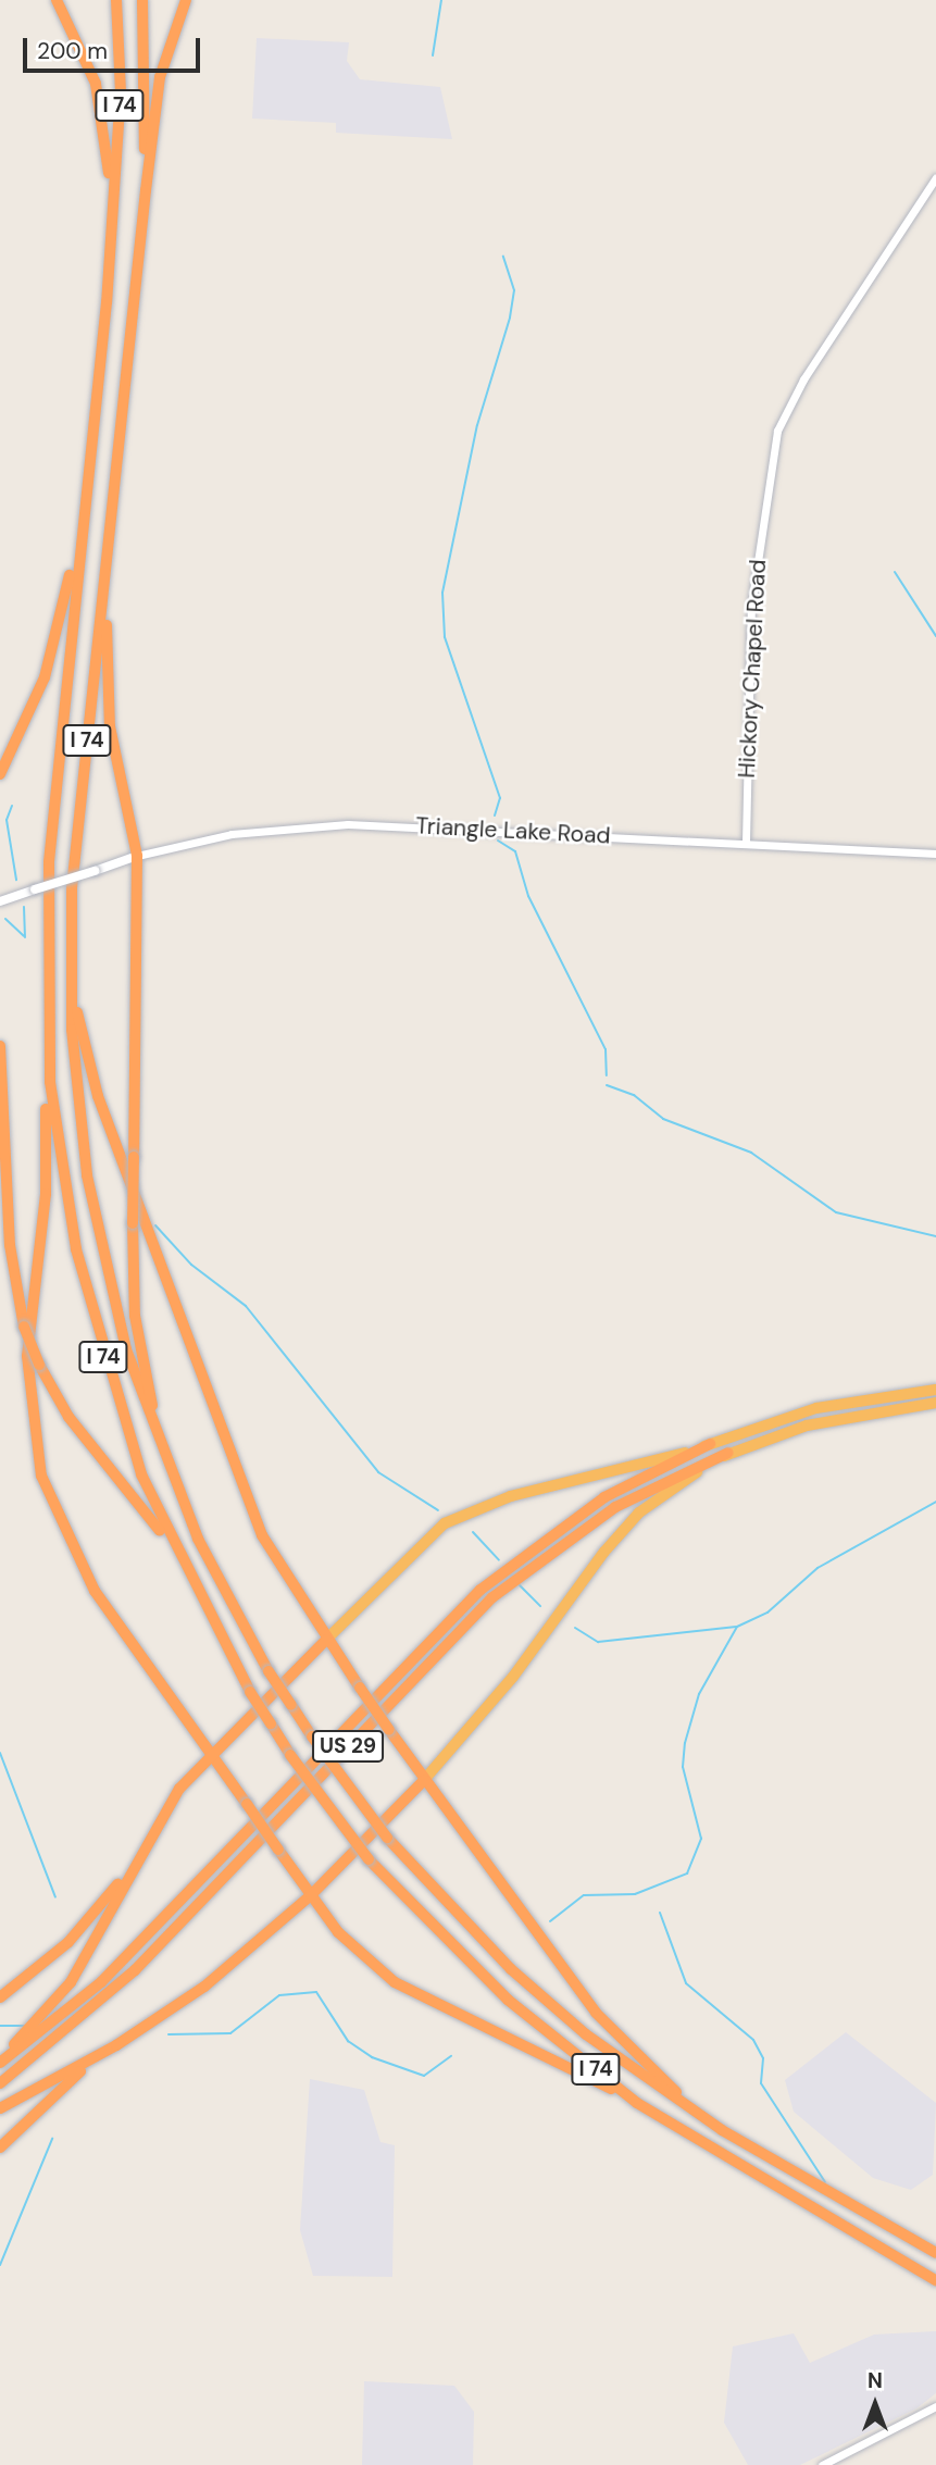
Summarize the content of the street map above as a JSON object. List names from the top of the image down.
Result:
{
  "streets": {
    "highway": ["I 74", "US 29"],
    "main road": ["Triangle Lake Road"],
    "street": ["Hickory Chapel Road"]
  },
  "crossings": [
    ["Hickory Chapel Road", "Triangle Lake Road"]
  ],
  "scale_bar": "200 m",
  "north": "top"
}
